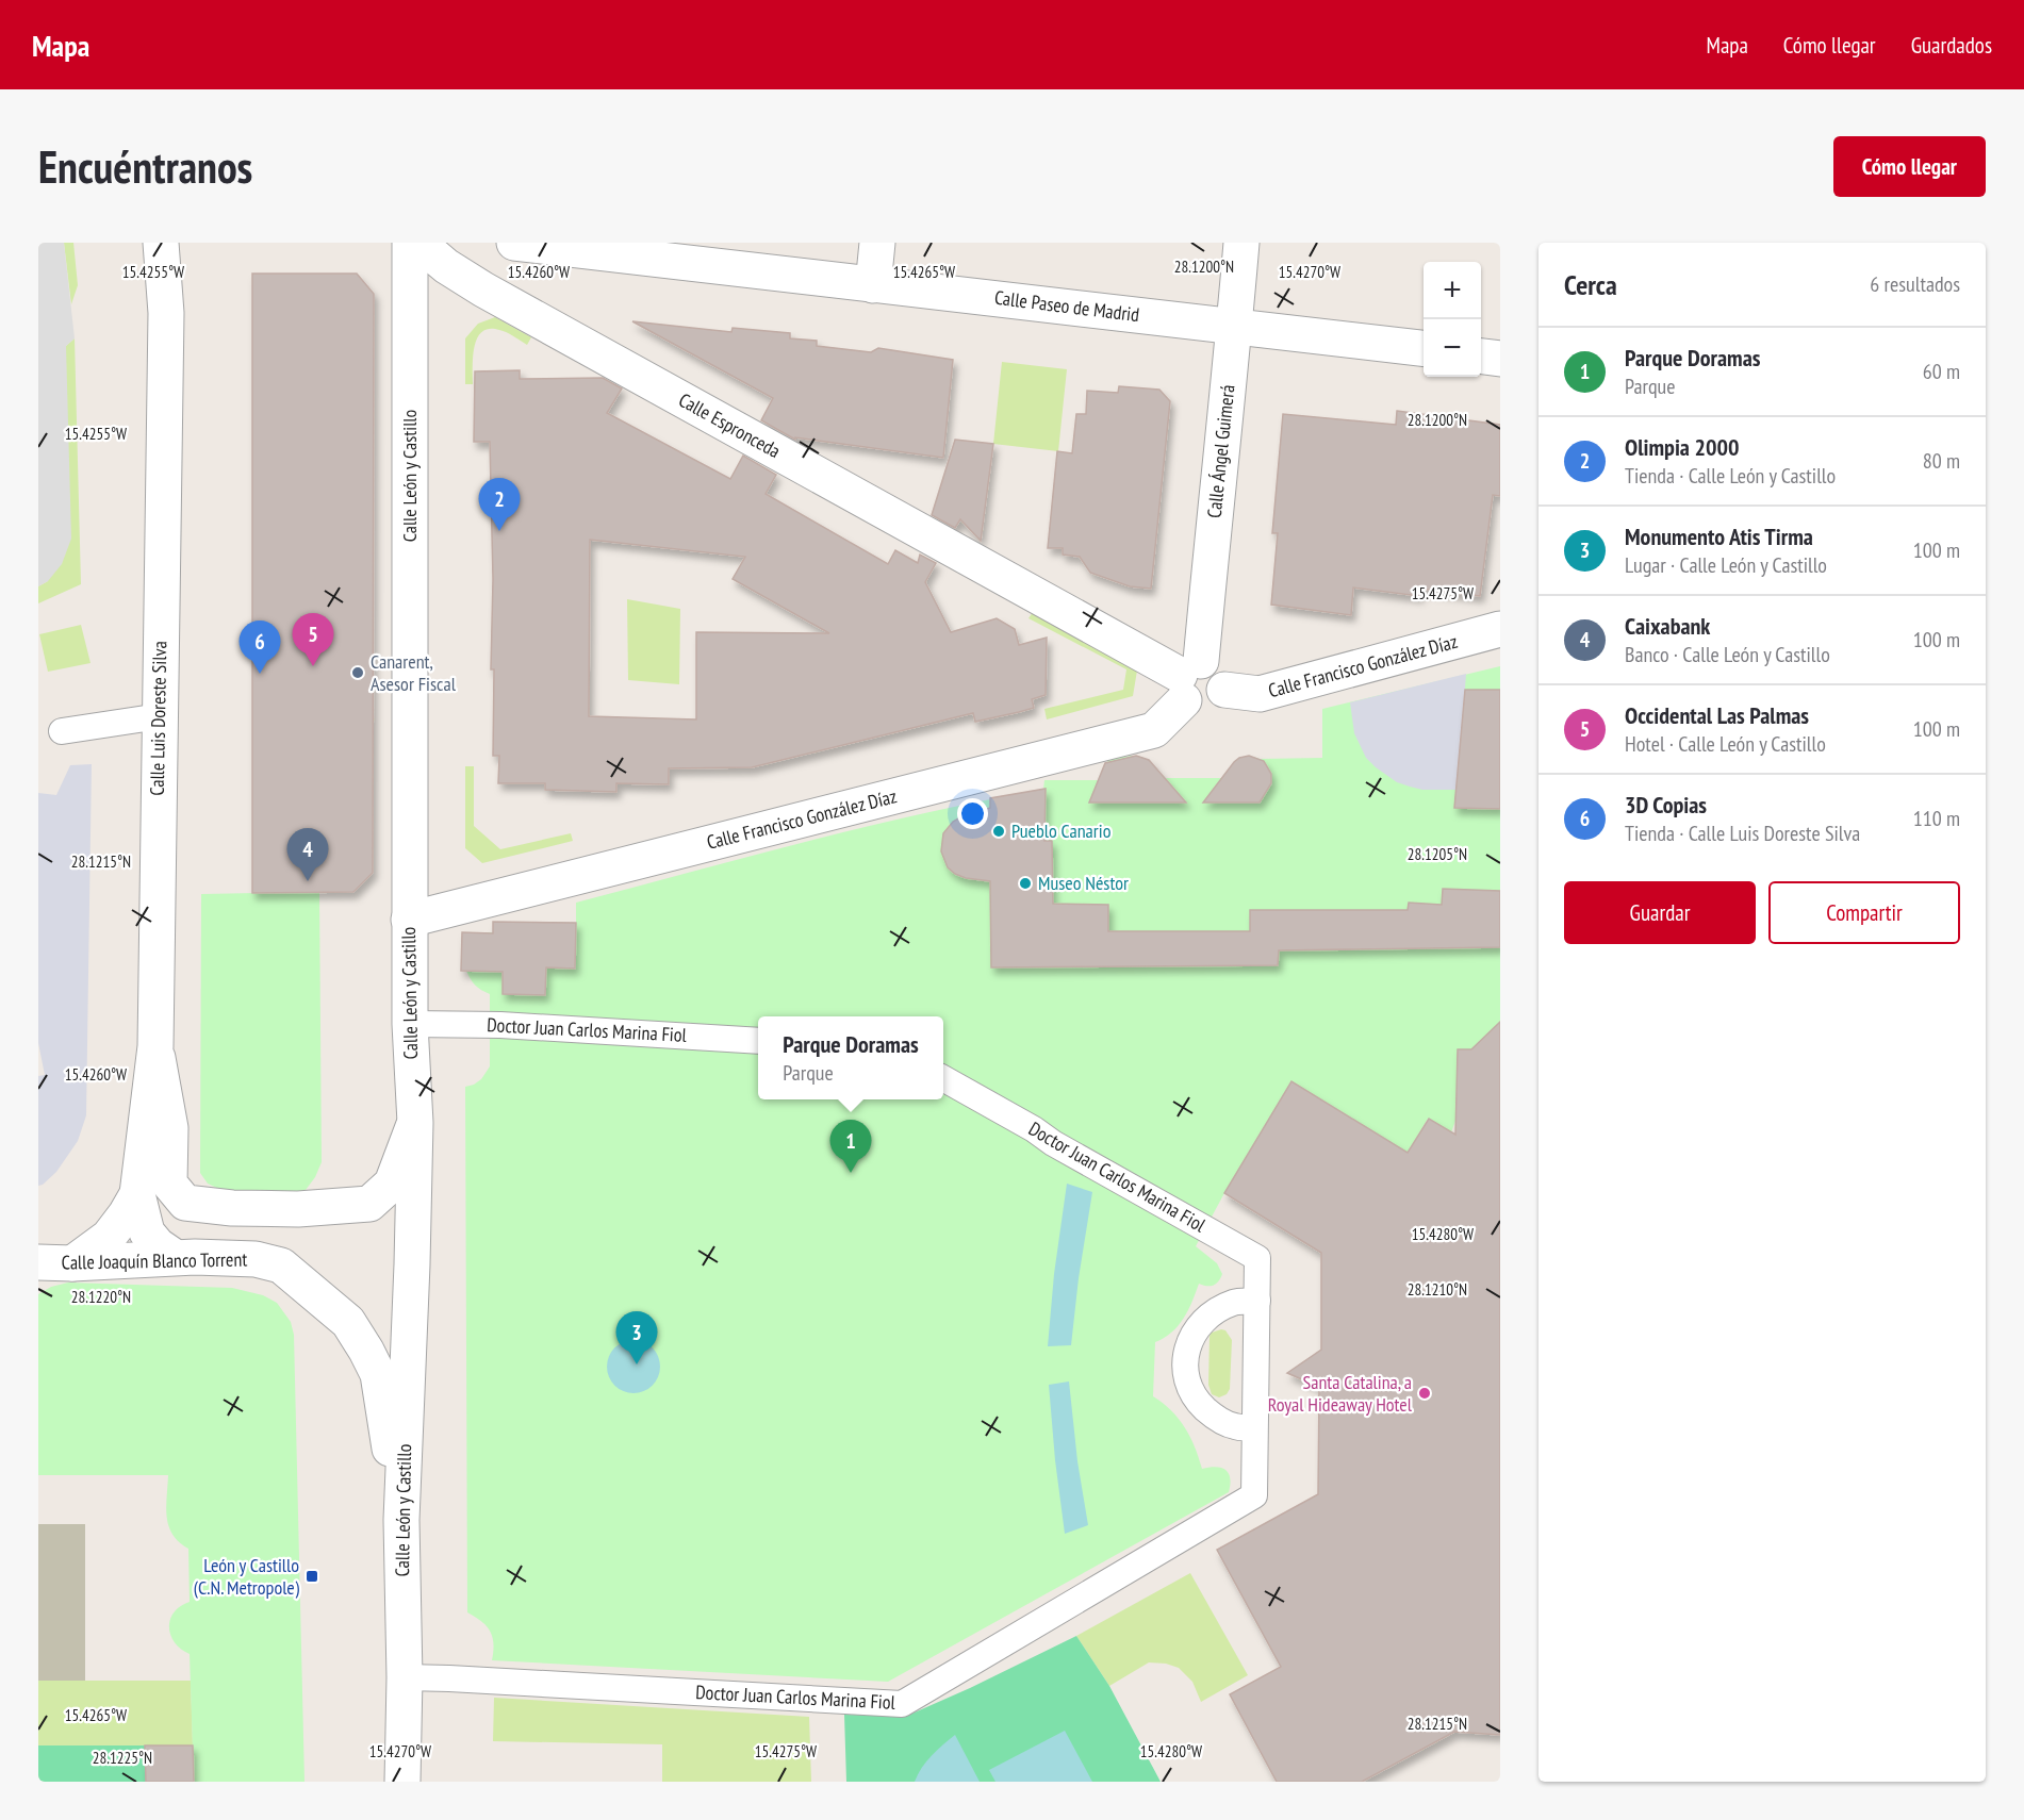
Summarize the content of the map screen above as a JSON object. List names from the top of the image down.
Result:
{
  "streets": {
    "street": [
      "Calle Paseo de Madrid",
      "Calle Espronceda",
      "Calle Ángel Guimerá",
      "Calle León y Castillo",
      "Calle Francisco González Díaz",
      "Calle Luis Doreste Silva",
      "Calle Joaquín Blanco Torrent"
    ],
    "lane": ["Doctor Juan Carlos Marina Fiol"]
  },
  "crossings": [
    ["Calle Paseo de Madrid", "Calle Ángel Guimerá"],
    ["Calle Espronceda", "Calle Ángel Guimerá"],
    ["Calle Espronceda", "Calle Francisco González Díaz"],
    ["Calle Ángel Guimerá", "Calle Francisco González Díaz"],
    ["Calle León y Castillo", "Calle Francisco González Díaz"],
    ["Calle León y Castillo", "Doctor Juan Carlos Marina Fiol"],
    ["Calle León y Castillo", "Calle Joaquín Blanco Torrent"],
    ["Calle Luis Doreste Silva", "Calle Joaquín Blanco Torrent"]
  ],
  "places": {
    "other": [
      "Canarent, Asesor Fiscal",
      "Pueblo Canario",
      "Museo Néstor",
      "Santa Catalina, a Royal Hideaway Hotel"
    ],
    "transit": ["León y Castillo (C.N. Metropole)"]
  },
  "page": {
    "header": "Mapa",
    "nav": ["Mapa", "Cómo llegar", "Guardados"],
    "buttons": [
      "Cómo llegar",
      ["Guardar", "Compartir"]
    ],
    "title": "Encuéntranos",
    "heading": ["Cerca", "6 resultados"],
    "map_buttons": ["+", "−"],
    "list": [
      {
        "mark": "1",
        "name": "Parque Doramas",
        "note": "Parque",
        "value": "60 m"
      },
      {
        "mark": "2",
        "name": "Olimpia 2000",
        "note": "Tienda · Calle León y Castillo",
        "value": "80 m"
      },
      {
        "mark": "3",
        "name": "Monumento Atis Tirma",
        "note": "Lugar · Calle León y Castillo",
        "value": "100 m"
      },
      {
        "mark": "4",
        "name": "Caixabank",
        "note": "Banco · Calle León y Castillo",
        "value": "100 m"
      },
      {
        "mark": "5",
        "name": "Occidental Las Palmas",
        "note": "Hotel · Calle León y Castillo",
        "value": "100 m"
      },
      {
        "mark": "6",
        "name": "3D Copias",
        "note": "Tienda · Calle Luis Doreste Silva",
        "value": "110 m"
      }
    ],
    "pins": [
      "2",
      "5",
      "6",
      "4",
      "1",
      "3"
    ],
    "popup": ["Parque Doramas", "Parque"]
  },
  "coordinates": [
    "28.1200°N",
    "15.4265°W",
    "15.4255°W",
    "15.4260°W",
    "15.4270°W",
    "15.4275°W",
    "28.1205°N",
    "28.1215°N",
    "15.4280°W",
    "28.1210°N",
    "28.1220°N",
    "28.1225°N"
  ]
}
